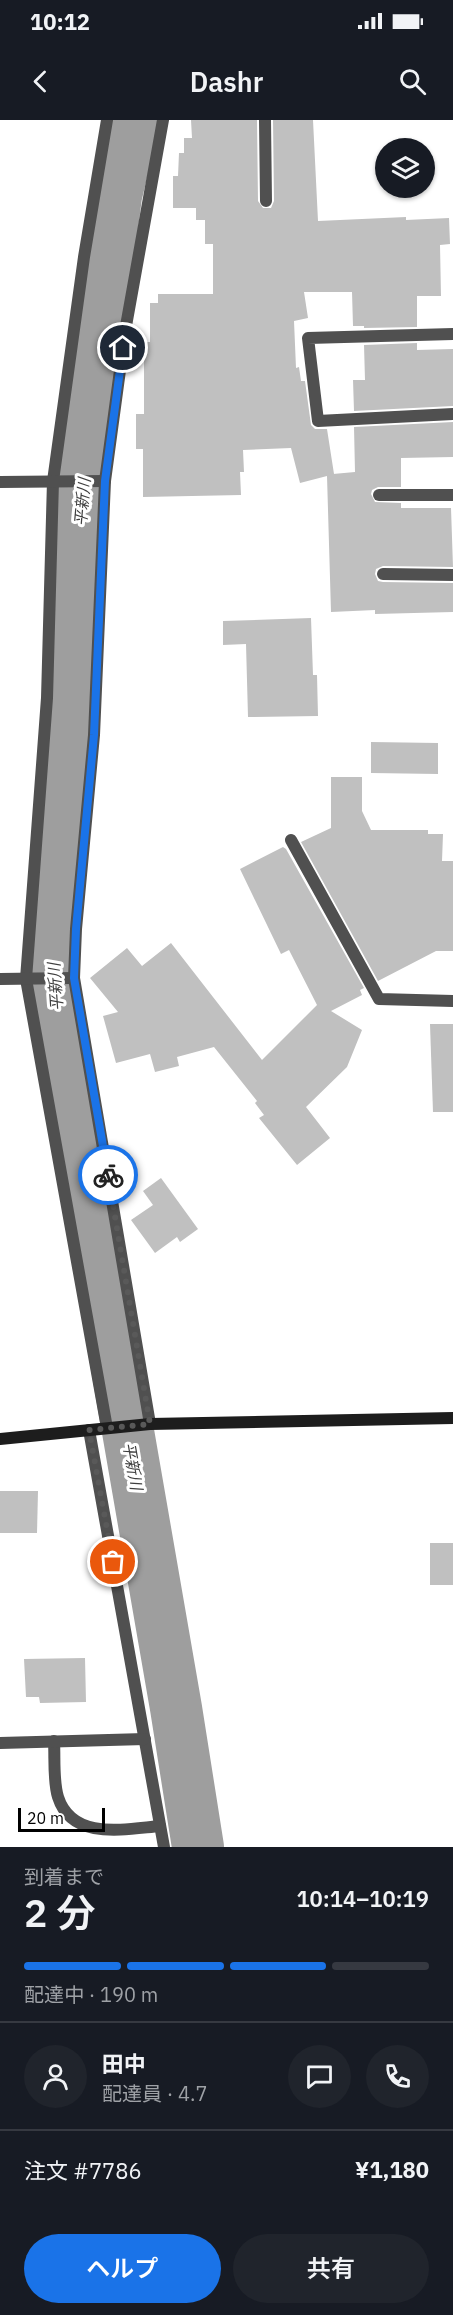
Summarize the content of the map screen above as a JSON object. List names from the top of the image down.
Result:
{
  "water": ["平新川"],
  "scale_bar": "20 m",
  "page": {
    "status": "10:12",
    "header": "Dashr",
    "scale": "20 m",
    "heading": ["2 分", "到着まで", "10:14–10:19"],
    "panel": [
      "田中",
      "配達員 · 4.7",
      "注文 #7786",
      "¥1,180"
    ],
    "bar": "配達中 · 190 m",
    "buttons": ["ヘルプ", "共有"]
  }
}
